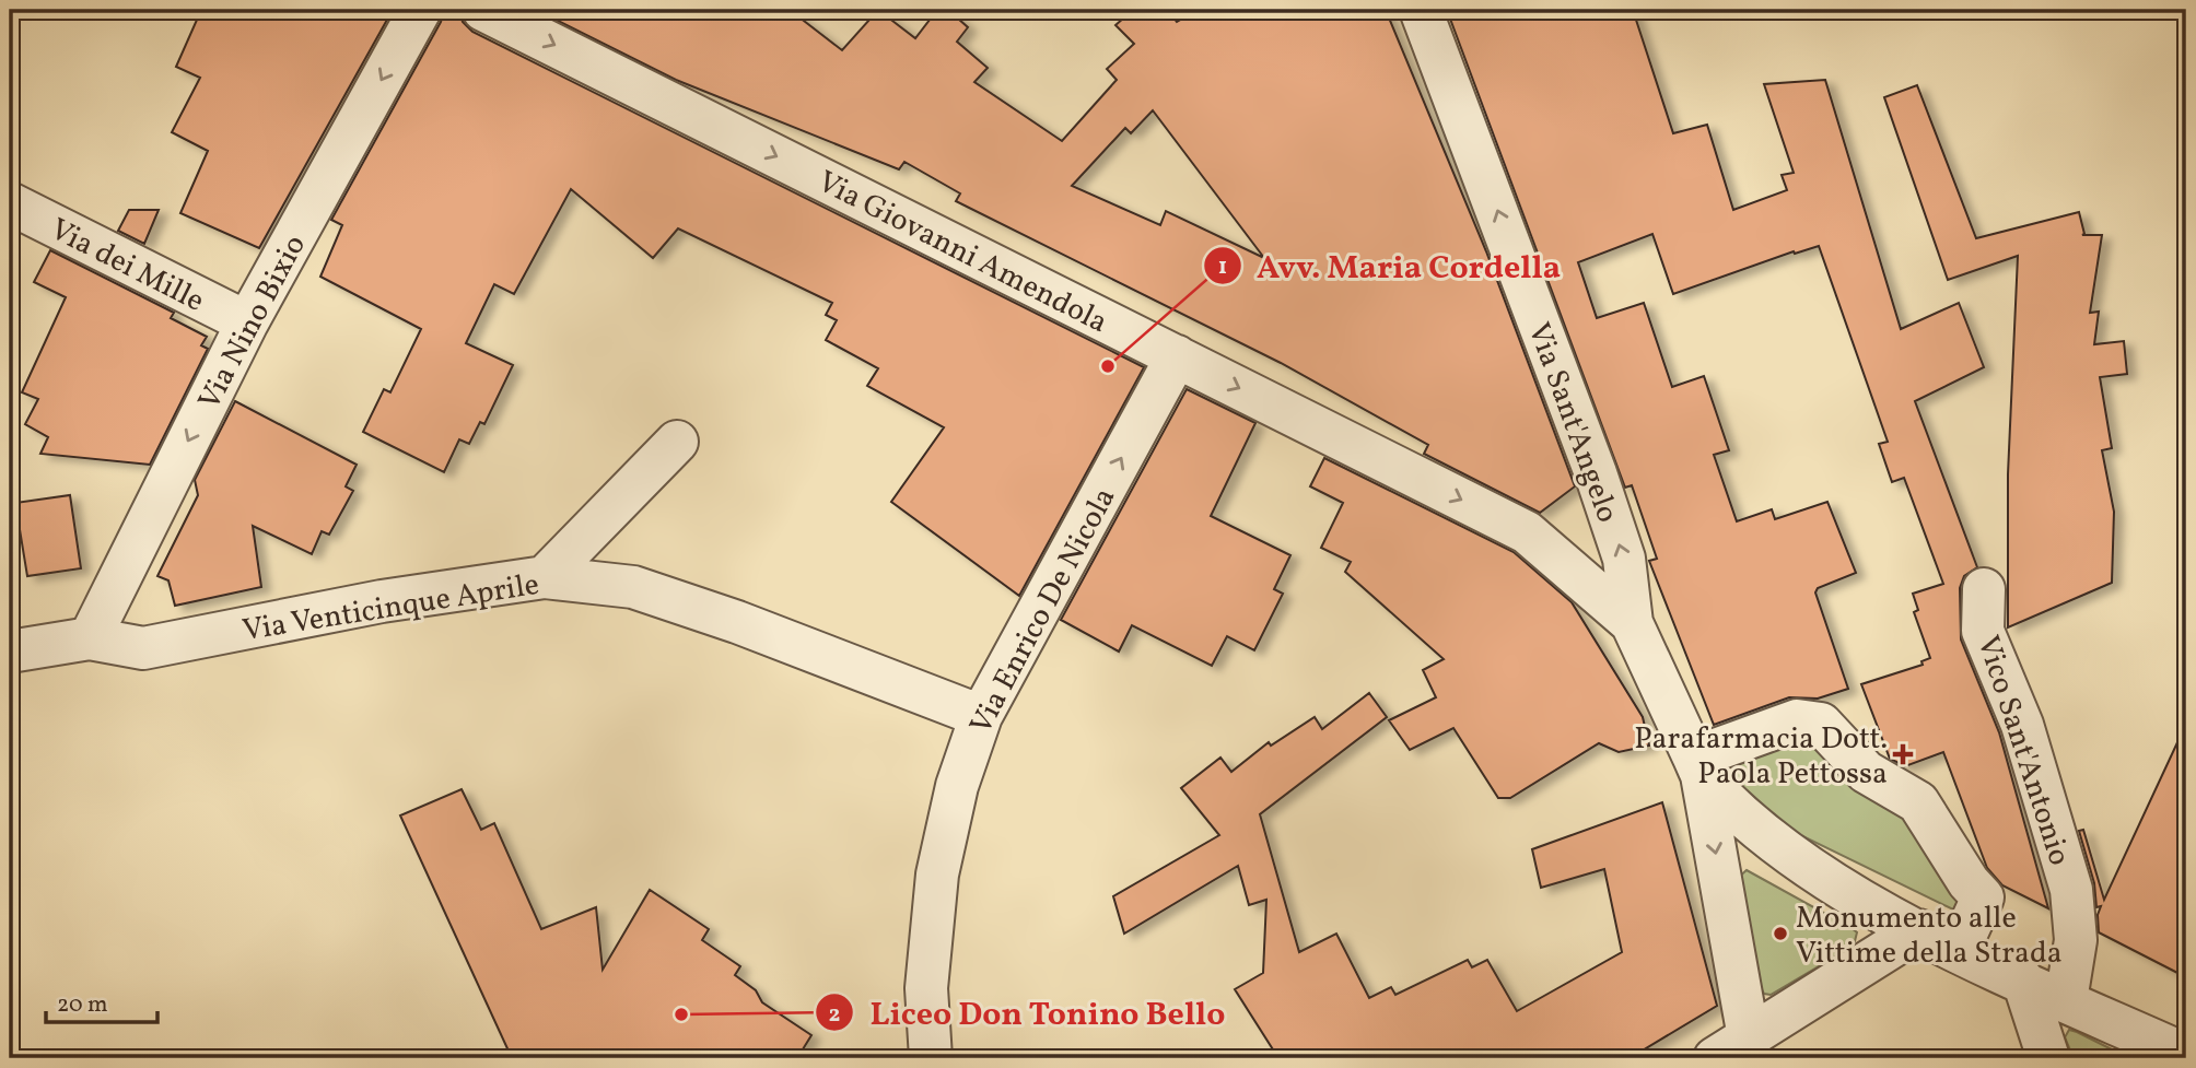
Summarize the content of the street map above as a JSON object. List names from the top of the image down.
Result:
{
  "streets": {
    "street": [
      "Via Giovanni Amendola",
      "Via dei Mille",
      "Via Nino Bixio",
      "Via Sant'Angelo",
      "Via Venticinque Aprile",
      "Via Enrico De Nicola",
      "Vico Sant'Antonio"
    ]
  },
  "crossings": [
    ["Via Giovanni Amendola", "Via Sant'Angelo"],
    ["Via Giovanni Amendola", "Via Enrico De Nicola"],
    ["Via dei Mille", "Via Nino Bixio"],
    ["Via Nino Bixio", "Via Venticinque Aprile"],
    ["Via Venticinque Aprile", "Via Enrico De Nicola"]
  ],
  "one_way": [
    "Via Giovanni Amendola",
    "Via Nino Bixio",
    "Via Sant'Angelo",
    "Via Enrico De Nicola"
  ],
  "places": {
    "other": ["Avv. Maria Cordella", "Monumento alle Vittime della Strada", "Liceo Don Tonino Bello"],
    "health": ["Parafarmacia Dott. Paola Pettossa"]
  },
  "scale_bar": "20 m"
}
